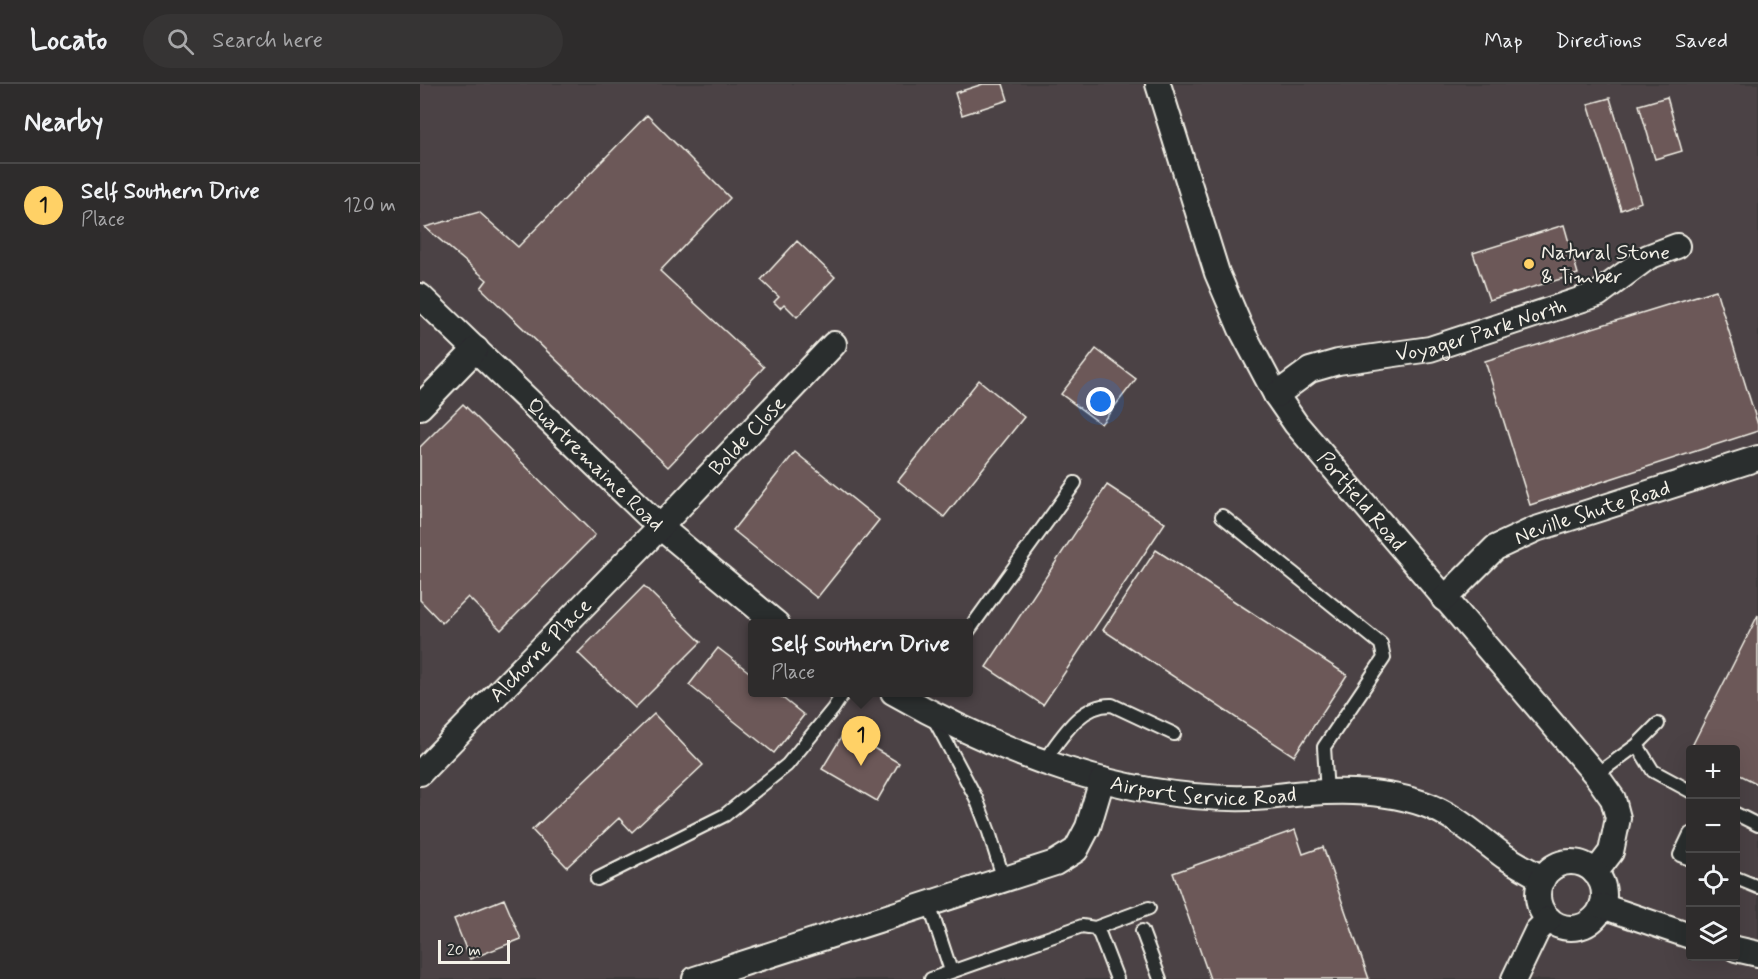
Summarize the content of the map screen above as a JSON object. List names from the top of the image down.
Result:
{
  "streets": {
    "street": [
      "Voyager Park North",
      "Bolde Close",
      "Quartremaine Road",
      "Portfield Road",
      "Neville Shute Road",
      "Alchorne Place",
      "Airport Service Road"
    ]
  },
  "crossings": [
    ["Voyager Park North", "Portfield Road"],
    ["Bolde Close", "Quartremaine Road"],
    ["Bolde Close", "Alchorne Place"],
    ["Quartremaine Road", "Alchorne Place"],
    ["Portfield Road", "Neville Shute Road"],
    ["Portfield Road", "Airport Service Road"]
  ],
  "places": ["Natural Stone & Timber"],
  "scale_bar": "20 m",
  "page": {
    "header": "Locato",
    "search": "Search here",
    "nav": ["Map", "Directions", "Saved"],
    "heading": "Nearby",
    "list": [
      {
        "mark": "1",
        "name": "Self Southern Drive",
        "note": "Place",
        "value": "120 m"
      }
    ],
    "popup": ["Self Southern Drive", "Place"],
    "pins": "1",
    "map_buttons": ["+", "−"],
    "scale": "20 m"
  }
}
